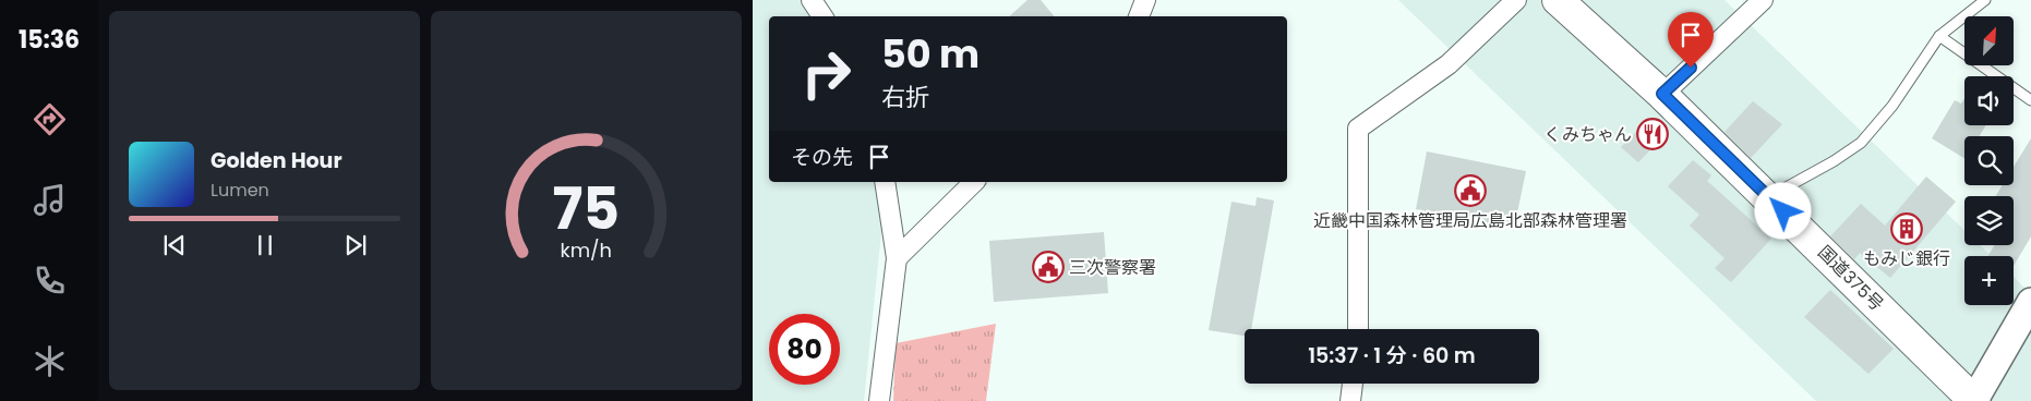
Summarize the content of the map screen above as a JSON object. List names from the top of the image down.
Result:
{
  "streets": {
    "highway": ["国道375号"]
  },
  "places": {
    "restaurant": ["くみちゃん"],
    "public building": ["近畿中国森林管理局広島北部森林管理署", "三次警察署"],
    "building": ["もみじ銀行"]
  },
  "north": "top right",
  "page": {
    "tabs": "15:36",
    "map_buttons": "+",
    "turn": ["50 m", "右折"],
    "then": "その先",
    "song": ["Golden Hour", "Lumen"],
    "limit": "80",
    "trip": "15:37 · 1 分 · 60 m",
    "gauge": ["75", "km/h"]
  }
}
